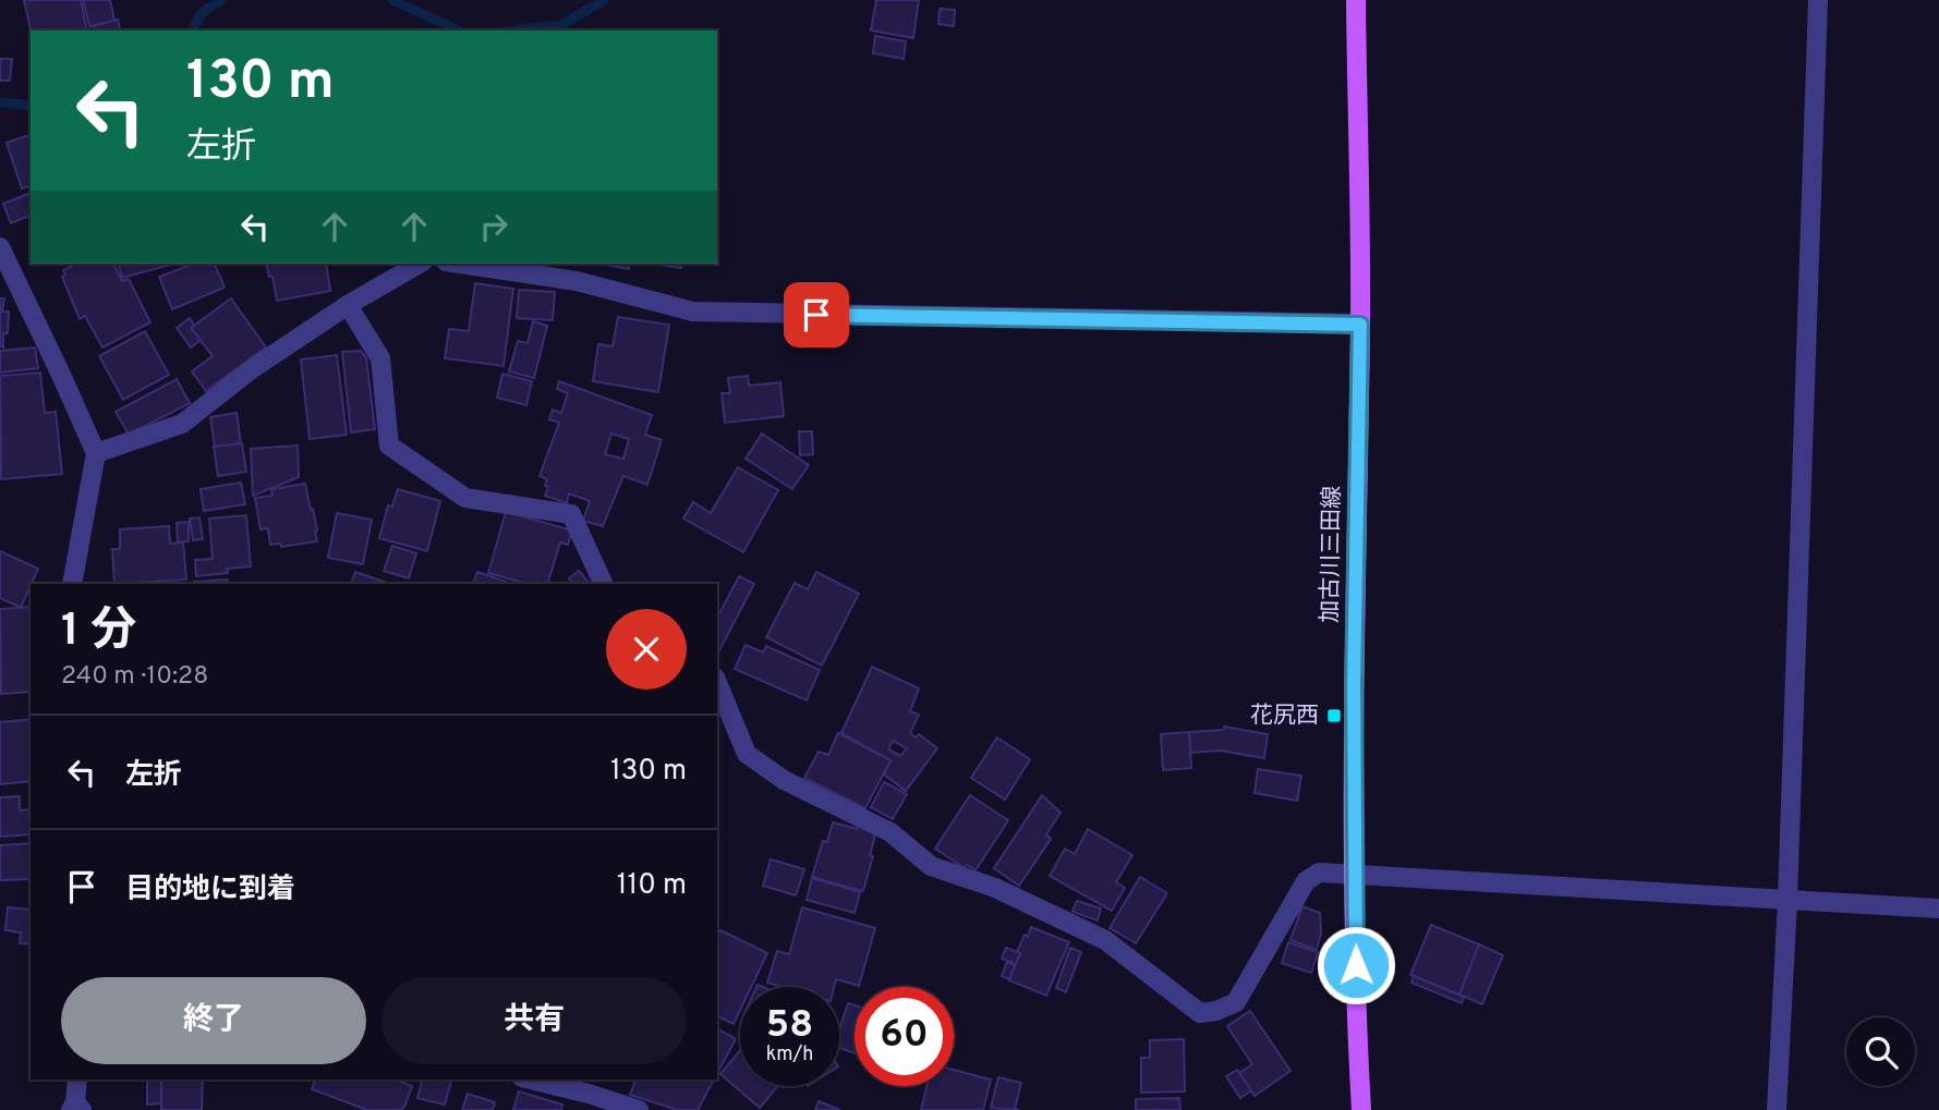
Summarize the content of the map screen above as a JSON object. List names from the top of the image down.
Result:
{
  "streets": {
    "main road": ["加古川三田線"]
  },
  "places": {
    "transit": ["花尻西"]
  },
  "page": {
    "turn": ["130 m", "左折"],
    "heading": ["1 分", "240 m · 10:28"],
    "list": [
      {
        "name": "左折",
        "value": "130 m"
      },
      {
        "name": "目的地に到着",
        "value": "110 m"
      }
    ],
    "buttons": ["終了", "共有"],
    "speed": "58 km/h",
    "limit": "60"
  }
}
